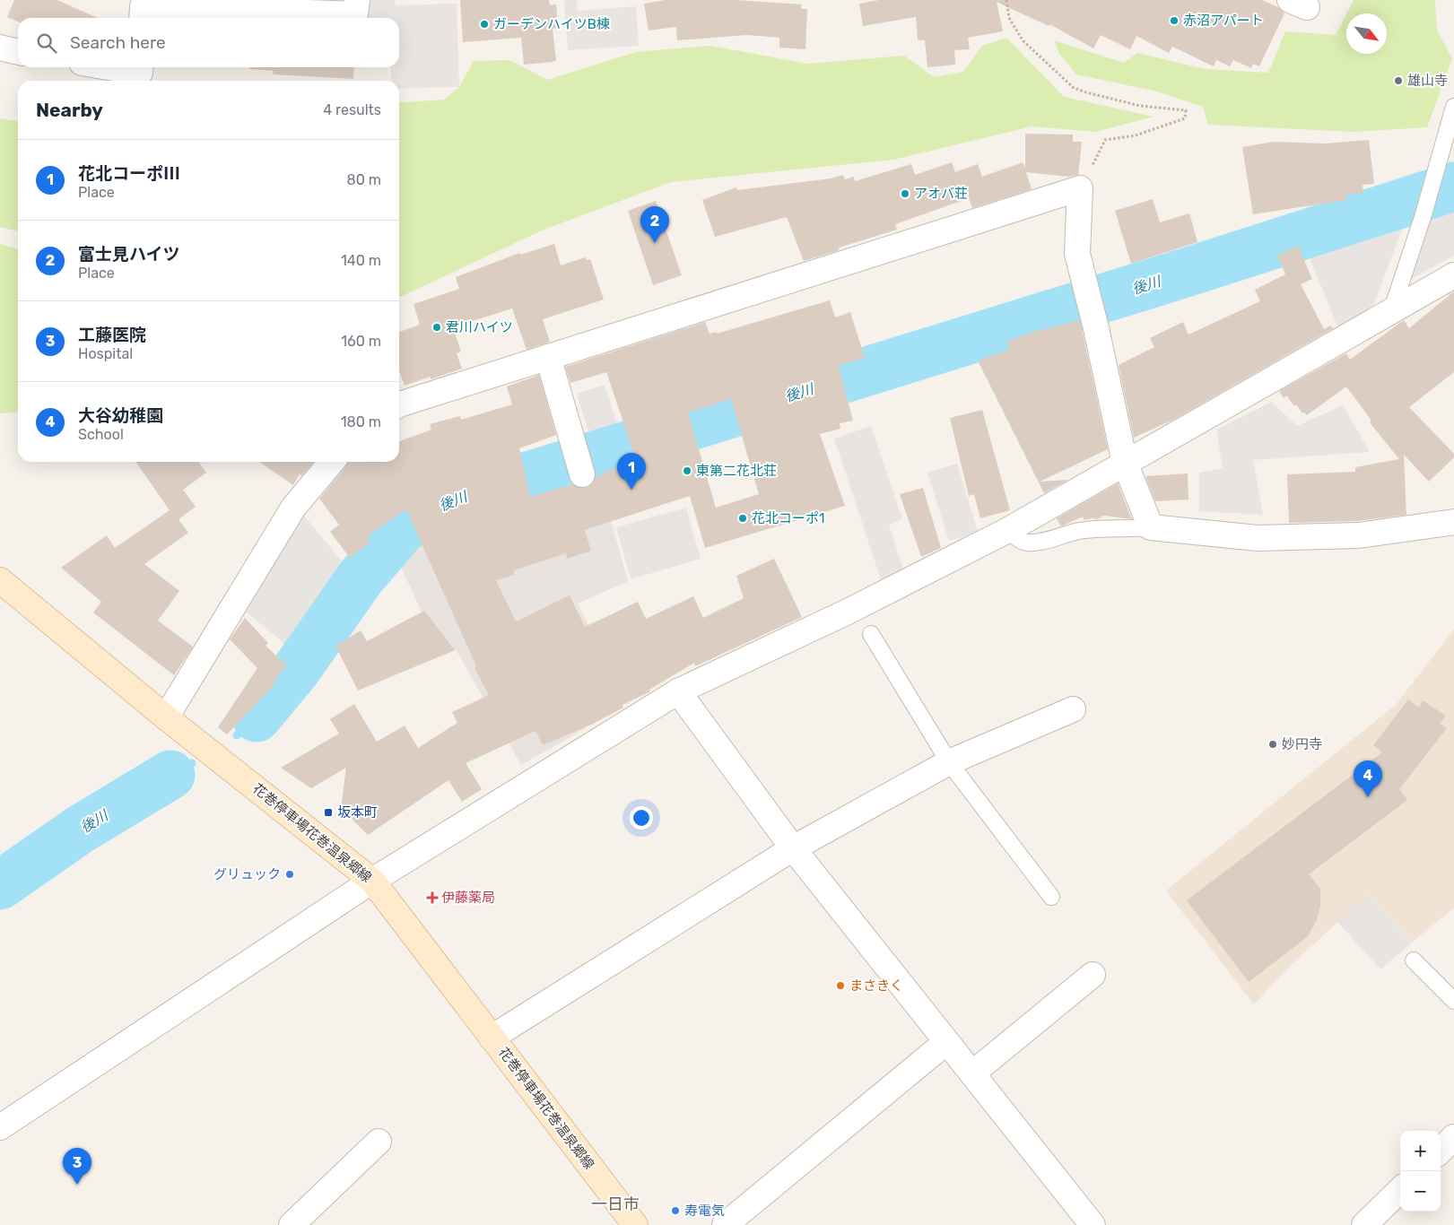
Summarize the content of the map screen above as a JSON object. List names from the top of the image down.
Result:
{
  "streets": {
    "main road": ["花巻停車場花巻温泉郷線"]
  },
  "districts": ["一日市"],
  "water": ["後川"],
  "places": {
    "other": [
      "赤沼アパート",
      "ガーデンハイツB棟",
      "雄山寺",
      "アオバ荘",
      "君川ハイツ",
      "東第二花北荘",
      "花北コーポ1",
      "妙円寺",
      "グリュック",
      "まさきく",
      "寿電気"
    ],
    "transit": ["坂本町"],
    "health": ["伊藤薬局"]
  },
  "north": "bottom right",
  "page": {
    "search": "Search here",
    "heading": ["Nearby", "4 results"],
    "list": [
      {
        "mark": "1",
        "name": "花北コーポⅢ",
        "note": "Place",
        "value": "80 m"
      },
      {
        "mark": "2",
        "name": "富士見ハイツ",
        "note": "Place",
        "value": "140 m"
      },
      {
        "mark": "3",
        "name": "工藤医院",
        "note": "Hospital",
        "value": "160 m"
      },
      {
        "mark": "4",
        "name": "大谷幼稚園",
        "note": "School",
        "value": "180 m"
      }
    ],
    "pins": [
      "2",
      "1",
      "4",
      "3"
    ],
    "map_buttons": ["+", "−"]
  }
}
